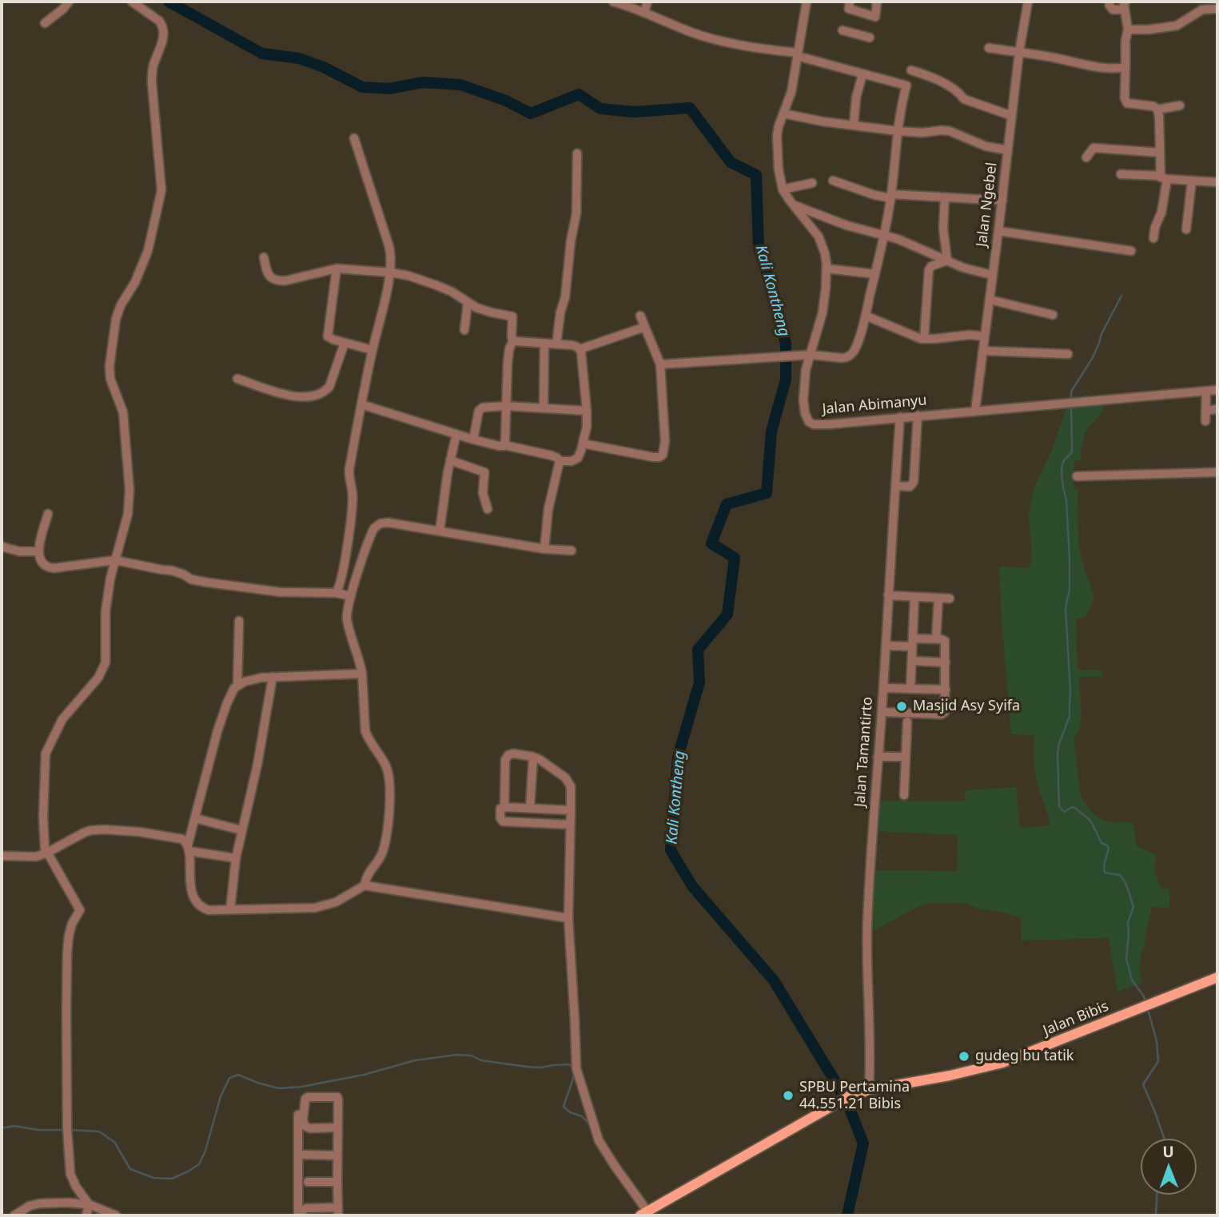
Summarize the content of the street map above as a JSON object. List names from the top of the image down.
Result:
{
  "streets": {
    "main road": ["Jalan Bibis"],
    "street": ["Jalan Ngebel", "Jalan Abimanyu", "Jalan Tamantirto"]
  },
  "crossings": [
    ["Jalan Ngebel", "Jalan Abimanyu"],
    ["Jalan Abimanyu", "Jalan Tamantirto"],
    ["Jalan Tamantirto", "Jalan Bibis"]
  ],
  "water": ["Kali Kontheng"],
  "places": ["Masjid Asy Syifa", "gudeg bu tatik", "SPBU Pertamina 44.551.21 Bibis"],
  "north": "top"
}
